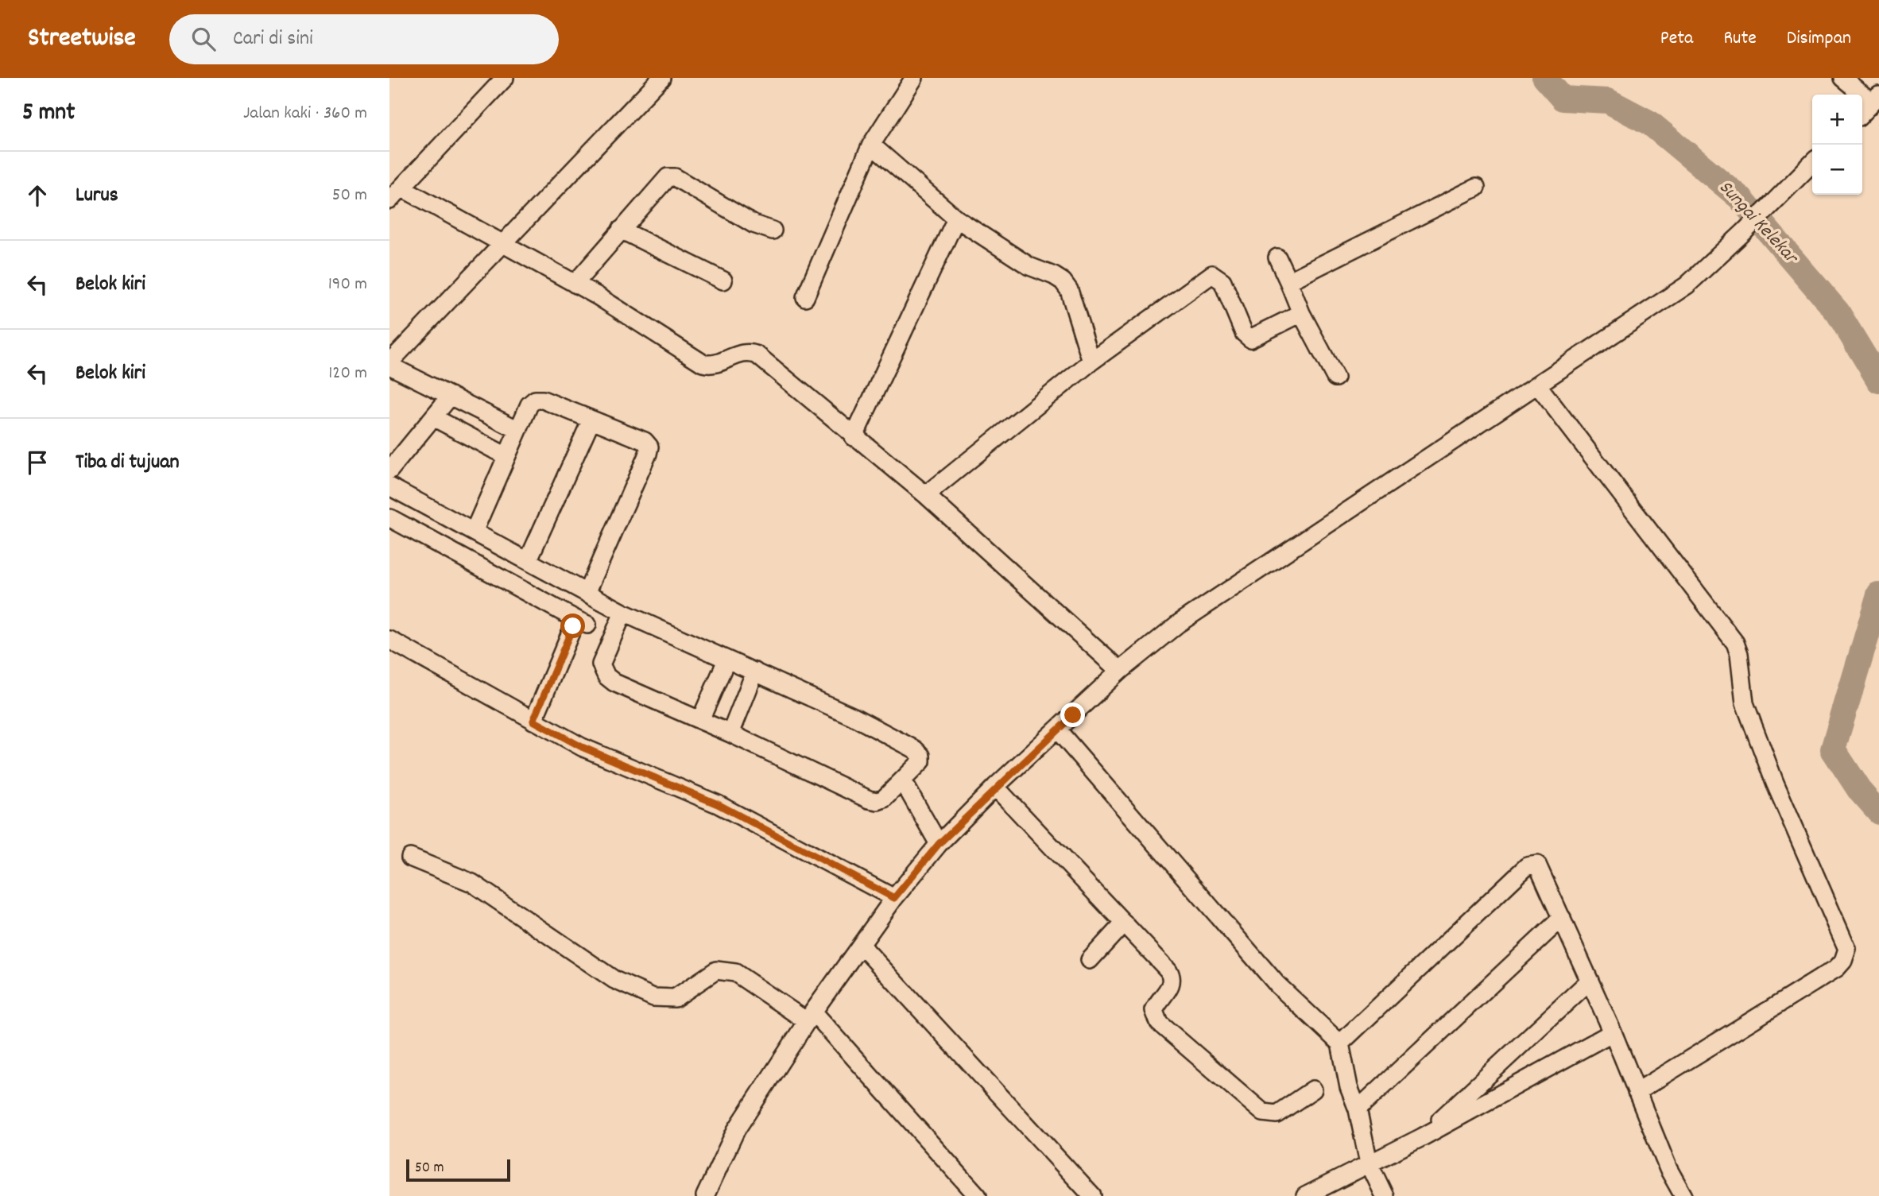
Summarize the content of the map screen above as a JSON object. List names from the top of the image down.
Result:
{
  "water": ["Sungai Kelekar"],
  "scale_bar": "50 m",
  "page": {
    "header": "Streetwise",
    "search": "Cari di sini",
    "nav": ["Peta", "Rute", "Disimpan"],
    "heading": ["5 mnt", "Jalan kaki · 360 m"],
    "map_buttons": ["+", "−"],
    "list": [
      ["Lurus", "50 m"],
      ["Belok kiri", "190 m"],
      ["Belok kiri", "120 m"],
      "Tiba di tujuan"
    ],
    "scale": "50 m"
  }
}
